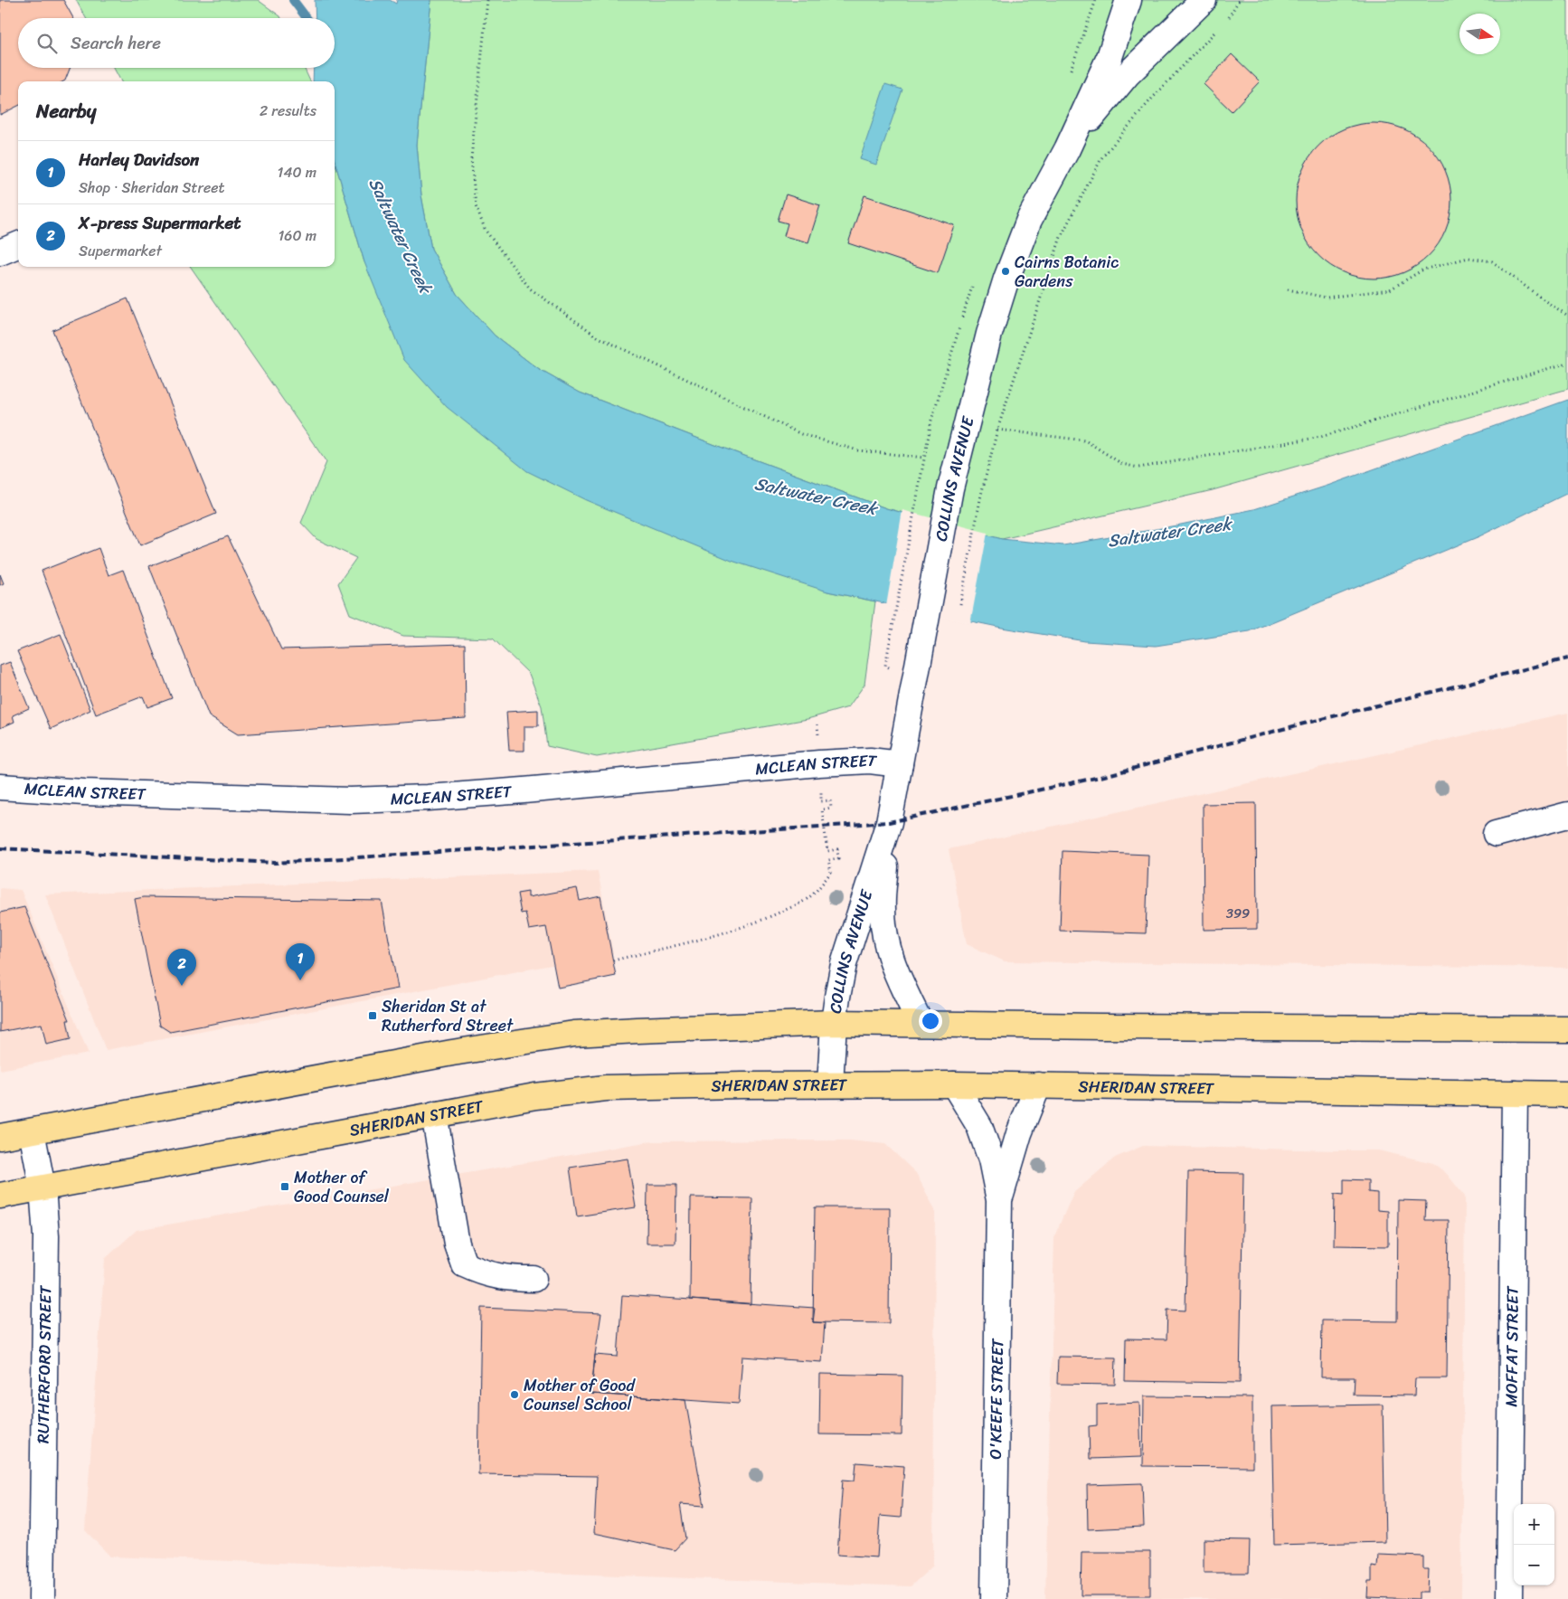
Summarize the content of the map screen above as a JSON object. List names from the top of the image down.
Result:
{
  "streets": {
    "highway": ["SHERIDAN STREET"],
    "street": [
      "COLLINS AVENUE",
      "MCLEAN STREET",
      "MOFFAT STREET",
      "RUTHERFORD STREET",
      "O'KEEFE STREET"
    ]
  },
  "crossings": [
    ["COLLINS AVENUE", "MCLEAN STREET"],
    ["COLLINS AVENUE", "SHERIDAN STREET"],
    ["SHERIDAN STREET", "MOFFAT STREET"],
    ["SHERIDAN STREET", "RUTHERFORD STREET"],
    ["SHERIDAN STREET", "O'KEEFE STREET"]
  ],
  "water": ["Saltwater Creek"],
  "places": {
    "other": ["Cairns Botanic Gardens", "Mother of Good Counsel School"],
    "transit": ["Sheridan St at Rutherford Street", "Mother of Good Counsel"]
  },
  "house_numbers": ["399"],
  "north": "right",
  "page": {
    "search": "Search here",
    "heading": ["Nearby", "2 results"],
    "list": [
      {
        "mark": "1",
        "name": "Harley Davidson",
        "note": "Shop · Sheridan Street",
        "value": "140 m"
      },
      {
        "mark": "2",
        "name": "X-press Supermarket",
        "note": "Supermarket",
        "value": "160 m"
      }
    ],
    "pins": ["1", "2"],
    "map_buttons": ["+", "−"]
  }
}
